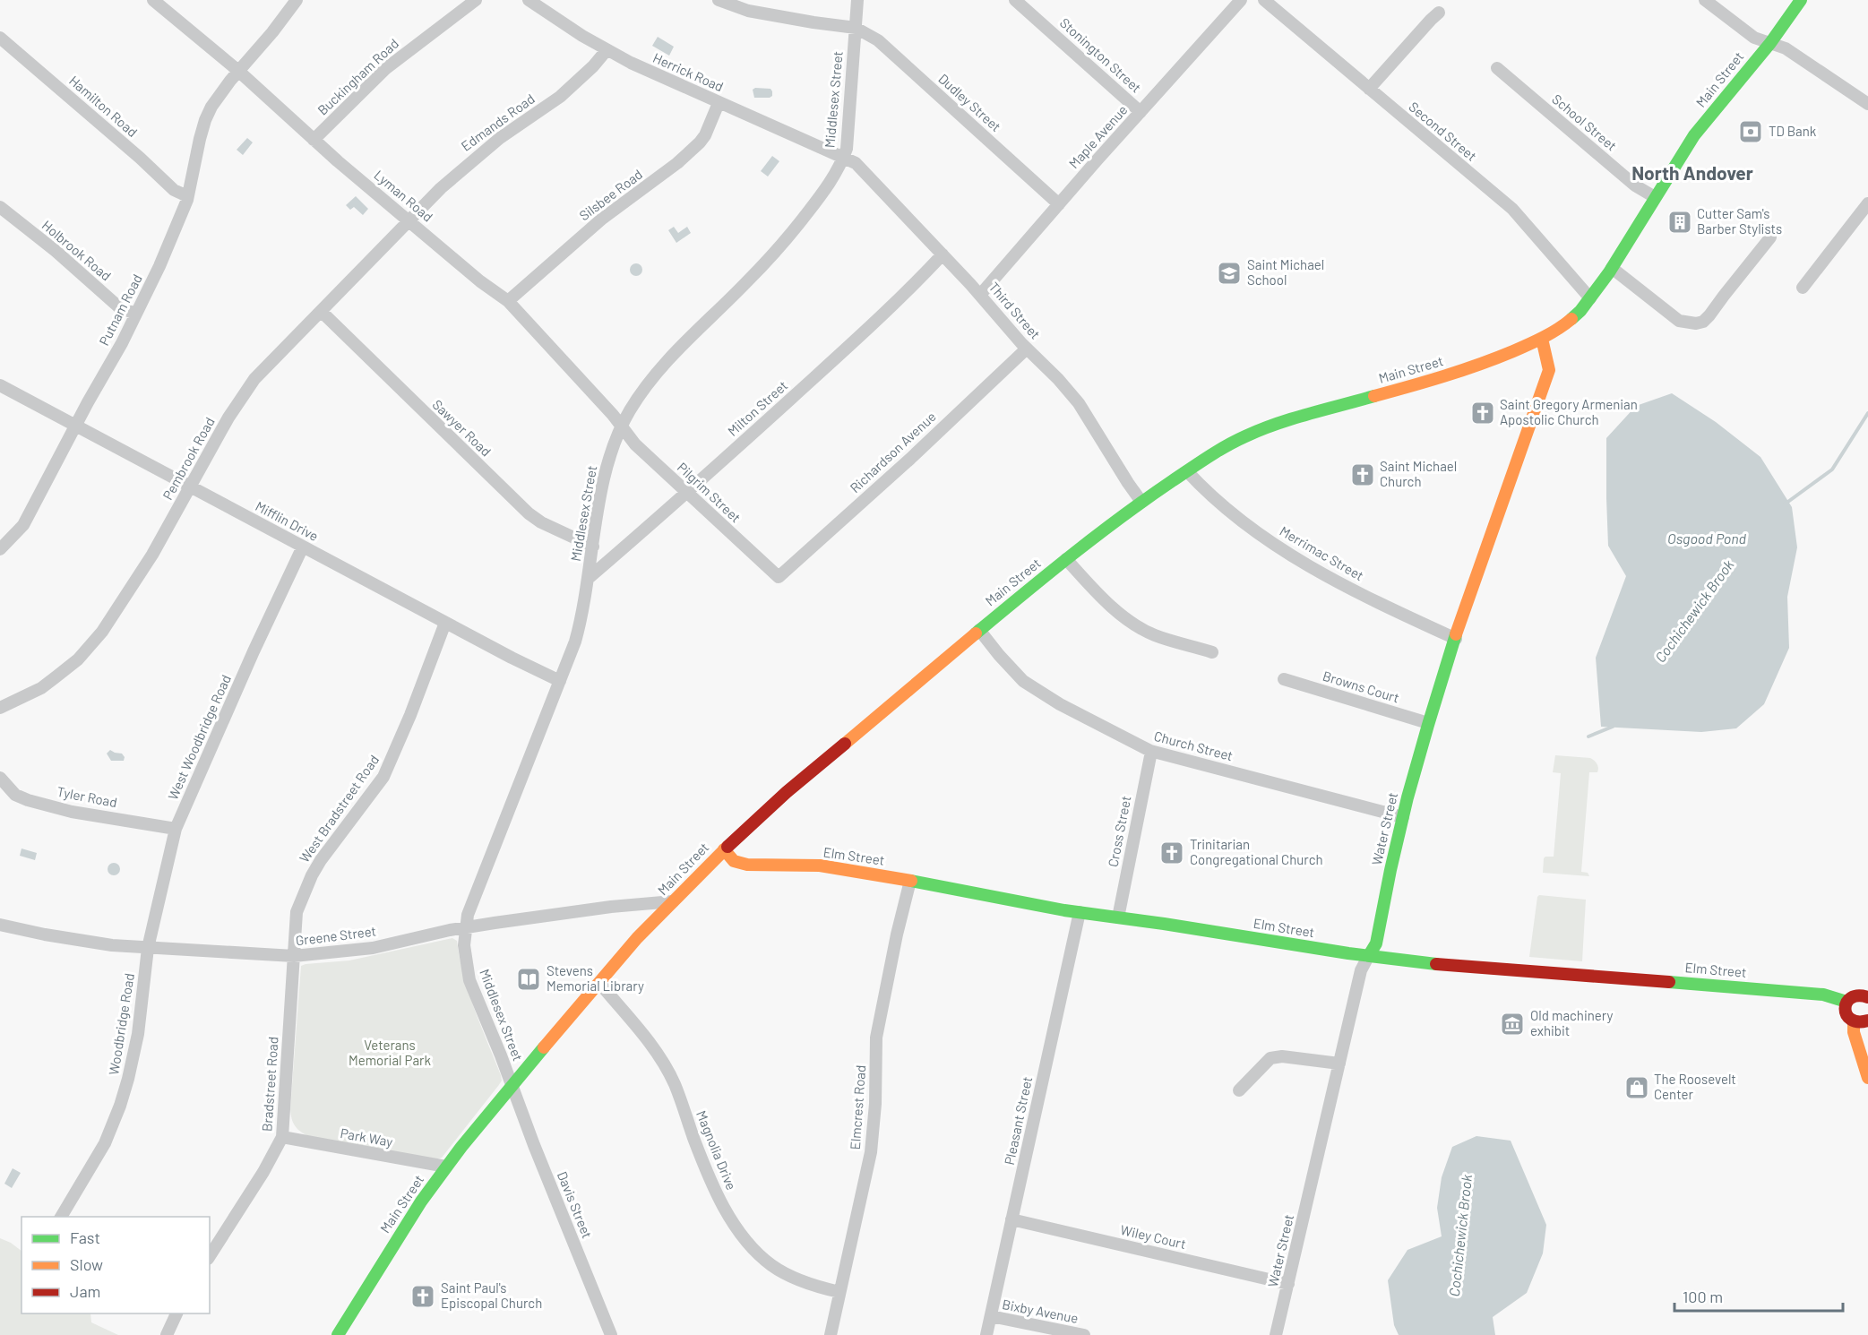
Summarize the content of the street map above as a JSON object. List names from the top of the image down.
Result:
{
  "streets": {
    "main road": ["Main Street", "Water Street", "Elm Street"],
    "street": [
      "Stonington Street",
      "Herrick Road",
      "Buckingham Road",
      "Middlesex Street",
      "Dudley Street",
      "Hamilton Road",
      "Edmands Road",
      "School Street",
      "Second Street",
      "Maple Avenue",
      "Silsbee Road",
      "Lyman Road",
      "Holbrook Road",
      "Putnam Road",
      "Third Street",
      "Milton Street",
      "Sawyer Road",
      "Richardson Avenue",
      "Pembrook Road",
      "Pilgrim Street",
      "Mifflin Drive",
      "Merrimac Street",
      "Browns Court",
      "West Woodbridge Road",
      "Church Street",
      "Tyler Road",
      "West Bradstreet Road",
      "Cross Street",
      "Greene Street",
      "Woodbridge Road",
      "Bradstreet Road",
      "Elmcrest Road",
      "Pleasant Street",
      "Park Way",
      "Magnolia Drive",
      "Davis Street",
      "Wiley Court",
      "Bixby Avenue"
    ]
  },
  "crossings": [
    ["Stonington Street", "Maple Avenue"],
    ["Herrick Road", "Middlesex Street"],
    ["Herrick Road", "Edmands Road"],
    ["Herrick Road", "Silsbee Road"],
    ["Herrick Road", "Third Street"],
    ["Buckingham Road", "Lyman Road"],
    ["Main Street", "Middlesex Street"],
    ["Main Street", "School Street"],
    ["Main Street", "Second Street"],
    ["Main Street", "Third Street"],
    ["Main Street", "Merrimac Street"],
    ["Main Street", "Church Street"],
    ["Main Street", "Water Street"],
    ["Main Street", "Elm Street"],
    ["Main Street", "Greene Street"],
    ["Main Street", "Park Way"],
    ["Main Street", "Magnolia Drive"],
    ["Main Street", "Davis Street"],
    ["Middlesex Street", "Dudley Street"],
    ["Middlesex Street", "Lyman Road"],
    ["Middlesex Street", "Third Street"],
    ["Middlesex Street", "Milton Street"],
    ["Middlesex Street", "Sawyer Road"],
    ["Middlesex Street", "Pilgrim Street"],
    ["Middlesex Street", "Mifflin Drive"],
    ["Middlesex Street", "Greene Street"],
    ["Middlesex Street", "Davis Street"],
    ["Dudley Street", "Maple Avenue"],
    ["Hamilton Road", "Putnam Road"],
    ["Edmands Road", "Lyman Road"],
    ["Edmands Road", "Pembrook Road"],
    ["Maple Avenue", "Third Street"],
    ["Silsbee Road", "Lyman Road"],
    ["Lyman Road", "Putnam Road"],
    ["Lyman Road", "Pembrook Road"],
    ["Lyman Road", "Pilgrim Street"],
    ["Holbrook Road", "Putnam Road"],
    ["Putnam Road", "Mifflin Drive"],
    ["Third Street", "Milton Street"],
    ["Third Street", "Richardson Avenue"],
    ["Milton Street", "Pilgrim Street"],
    ["Sawyer Road", "Pembrook Road"],
    ["Richardson Avenue", "Pilgrim Street"],
    ["Pembrook Road", "Mifflin Drive"],
    ["Mifflin Drive", "West Woodbridge Road"],
    ["Mifflin Drive", "West Bradstreet Road"],
    ["Merrimac Street", "Water Street"],
    ["Browns Court", "Water Street"],
    ["West Woodbridge Road", "Tyler Road"],
    ["West Woodbridge Road", "Greene Street"],
    ["West Woodbridge Road", "Woodbridge Road"],
    ["Church Street", "Water Street"],
    ["Church Street", "Cross Street"],
    ["West Bradstreet Road", "Greene Street"],
    ["West Bradstreet Road", "Bradstreet Road"],
    ["Water Street", "Elm Street"],
    ["Water Street", "Wiley Court"],
    ["Cross Street", "Elm Street"],
    ["Elm Street", "Elmcrest Road"],
    ["Elm Street", "Pleasant Street"],
    ["Greene Street", "Woodbridge Road"],
    ["Greene Street", "Bradstreet Road"],
    ["Bradstreet Road", "Park Way"],
    ["Elmcrest Road", "Magnolia Drive"],
    ["Pleasant Street", "Wiley Court"],
    ["Pleasant Street", "Bixby Avenue"]
  ],
  "districts": ["North Andover"],
  "water": ["Osgood Pond", "Cochichewick Brook"],
  "parks": ["Veterans Memorial Park"],
  "places": {
    "bank": ["TD Bank"],
    "building": ["Cutter Sam's Barber Stylists"],
    "school or university": ["Saint Michael School"],
    "church": [
      "Saint Gregory Armenian Apostolic Church",
      "Saint Michael Church",
      "Trinitarian Congregational Church",
      "Saint Paul's Episcopal Church"
    ],
    "library": ["Stevens Memorial Library"],
    "museum": ["Old machinery exhibit"],
    "shop": ["The Roosevelt Center"]
  },
  "legend": ["Fast", "Slow", "Jam"],
  "scale_bar": "100 m"
}
